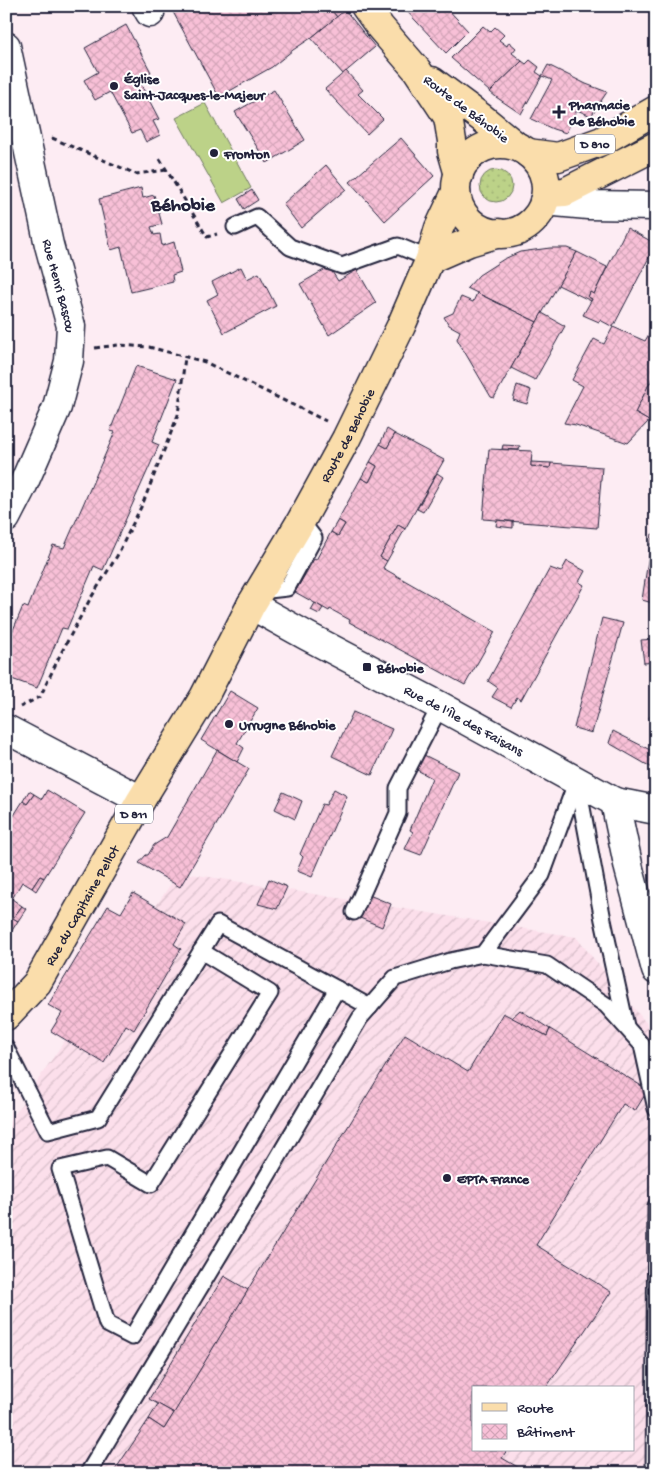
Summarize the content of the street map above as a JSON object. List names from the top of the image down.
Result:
{
  "streets": {
    "main road": [
      "Route de Béhobie",
      "D 810",
      "Route de Behobie",
      "D 811",
      "Rue du Capitaine Pellot"
    ],
    "street": ["Rue Henri Bascou", "Rue de l'Île des Faisans"]
  },
  "crossings": [
    ["Route de Béhobie", "D 810"],
    ["Route de Béhobie", "Route de Behobie"],
    ["D 810", "Route de Behobie"],
    ["Route de Behobie", "Rue de l'Île des Faisans"],
    ["Route de Behobie", "Rue du Capitaine Pellot"],
    ["Rue de l'Île des Faisans", "Rue du Capitaine Pellot"]
  ],
  "districts": ["Béhobie"],
  "places": {
    "other": [
      "Église Saint-Jacques-le-Majeur",
      "Fronton",
      "Urrugne Béhobie",
      "EPTA France"
    ],
    "health": ["Pharmacie de Béhobie"],
    "transit": ["Béhobie"]
  },
  "legend": ["Route", "Bâtiment"]
}
